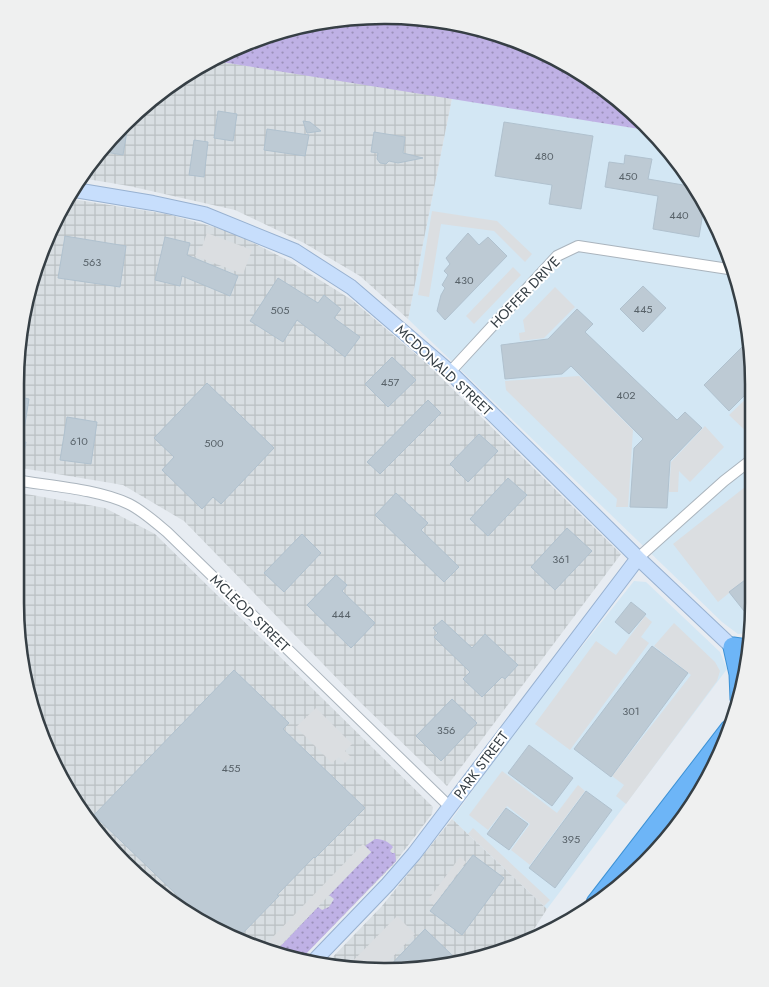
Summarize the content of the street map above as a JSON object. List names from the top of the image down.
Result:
{
  "streets": {
    "main road": ["MCDONALD STREET", "PARK STREET"],
    "street": ["HOFFER DRIVE", "MCLEOD STREET"]
  },
  "crossings": [
    ["HOFFER DRIVE", "MCDONALD STREET"],
    ["MCDONALD STREET", "PARK STREET"],
    ["MCLEOD STREET", "PARK STREET"]
  ],
  "house_numbers": [
    "480",
    "450",
    "440",
    "563",
    "430",
    "445",
    "505",
    "457",
    "402",
    "610",
    "500",
    "361",
    "444",
    "301",
    "356",
    "455",
    "395"
  ]
}
